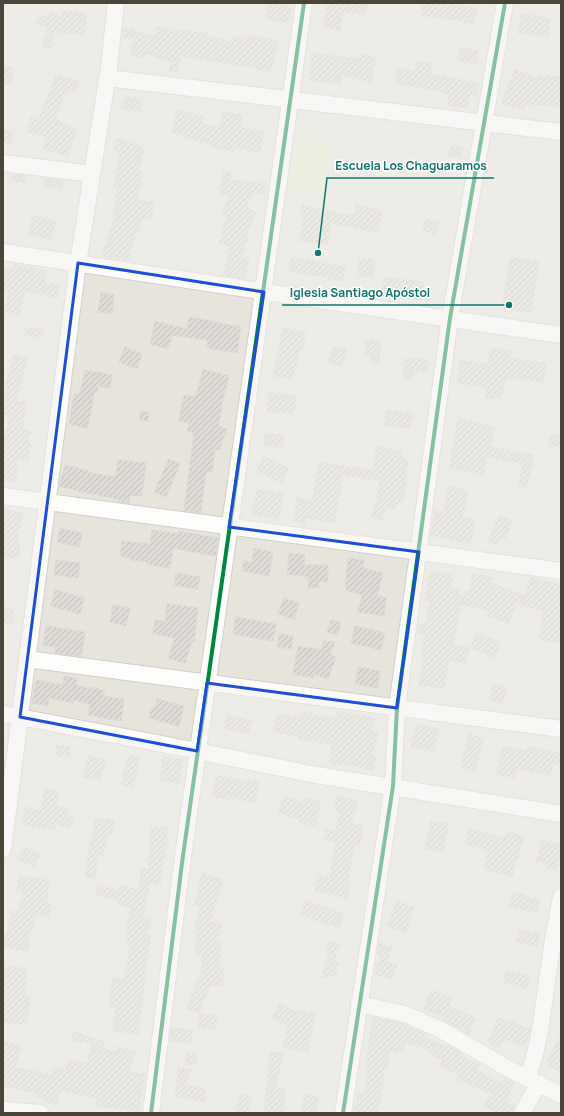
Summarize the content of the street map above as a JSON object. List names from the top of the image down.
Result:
{
  "places": ["Escuela Los Chaguaramos", "Iglesia Santiago Apóstol"]
}
